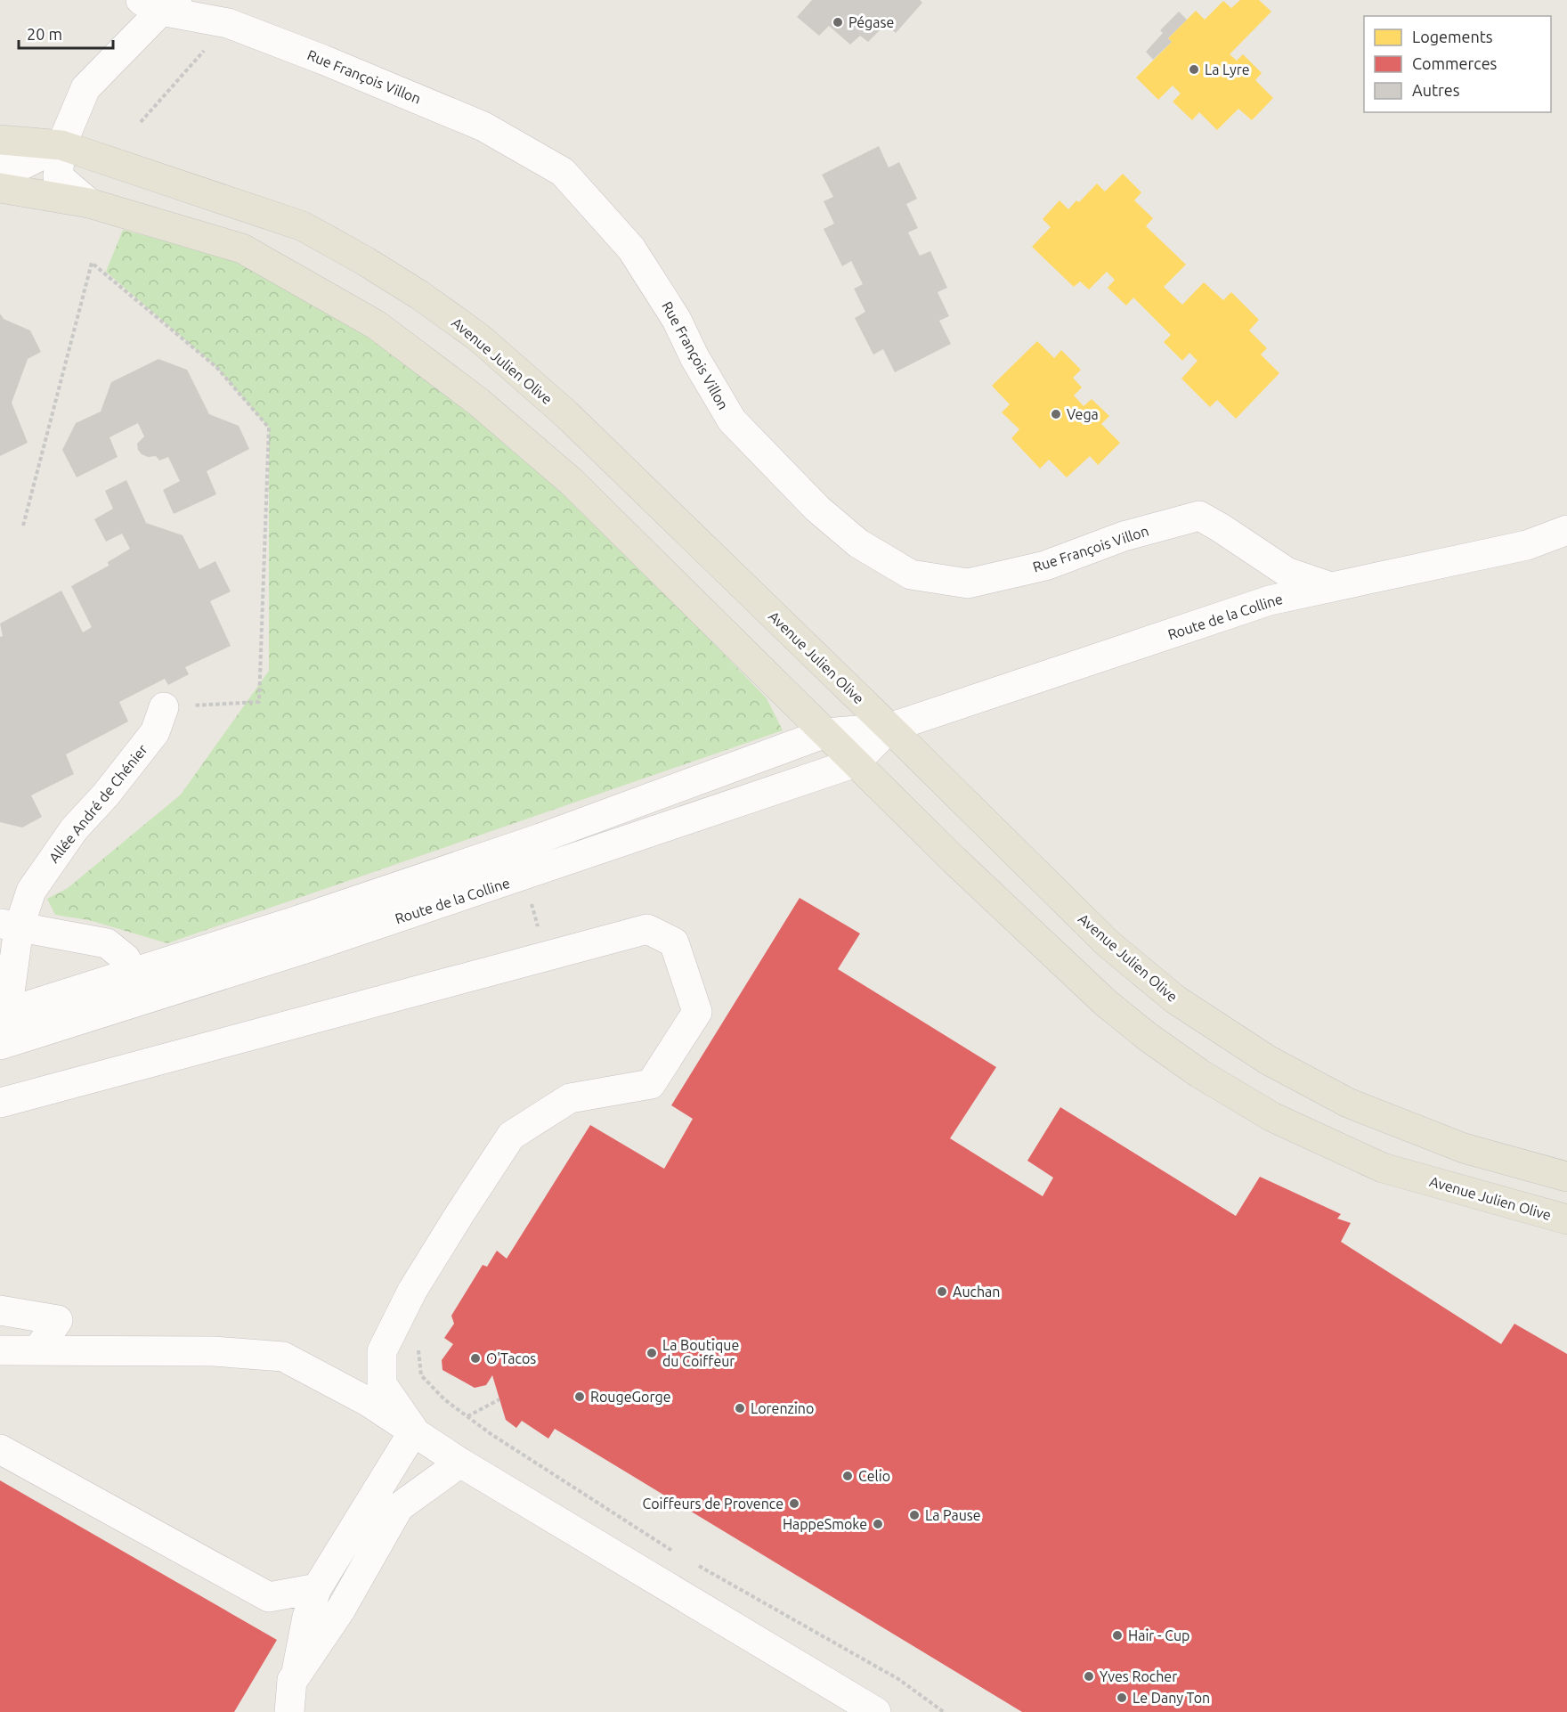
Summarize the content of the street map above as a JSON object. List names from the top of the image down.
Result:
{
  "streets": {
    "main road": ["Avenue Julien Olive"],
    "street": ["Rue François Villon", "Route de la Colline", "Allée André de Chénier"]
  },
  "crossings": [
    ["Rue François Villon", "Route de la Colline"],
    ["Avenue Julien Olive", "Route de la Colline"],
    ["Route de la Colline", "Allée André de Chénier"]
  ],
  "places": [
    "Pégase",
    "La Lyre",
    "Vega",
    "Auchan",
    "La Boutique du Coiffeur",
    "O'Tacos",
    "RougeGorge",
    "Lorenzino",
    "Celio",
    "Coiffeurs de Provence",
    "La Pause",
    "HappeSmoke",
    "Hair - Cup",
    "Yves Rocher",
    "Le Dany Ton"
  ],
  "legend": ["Logements", "Commerces", "Autres"],
  "scale_bar": "20 m"
}
